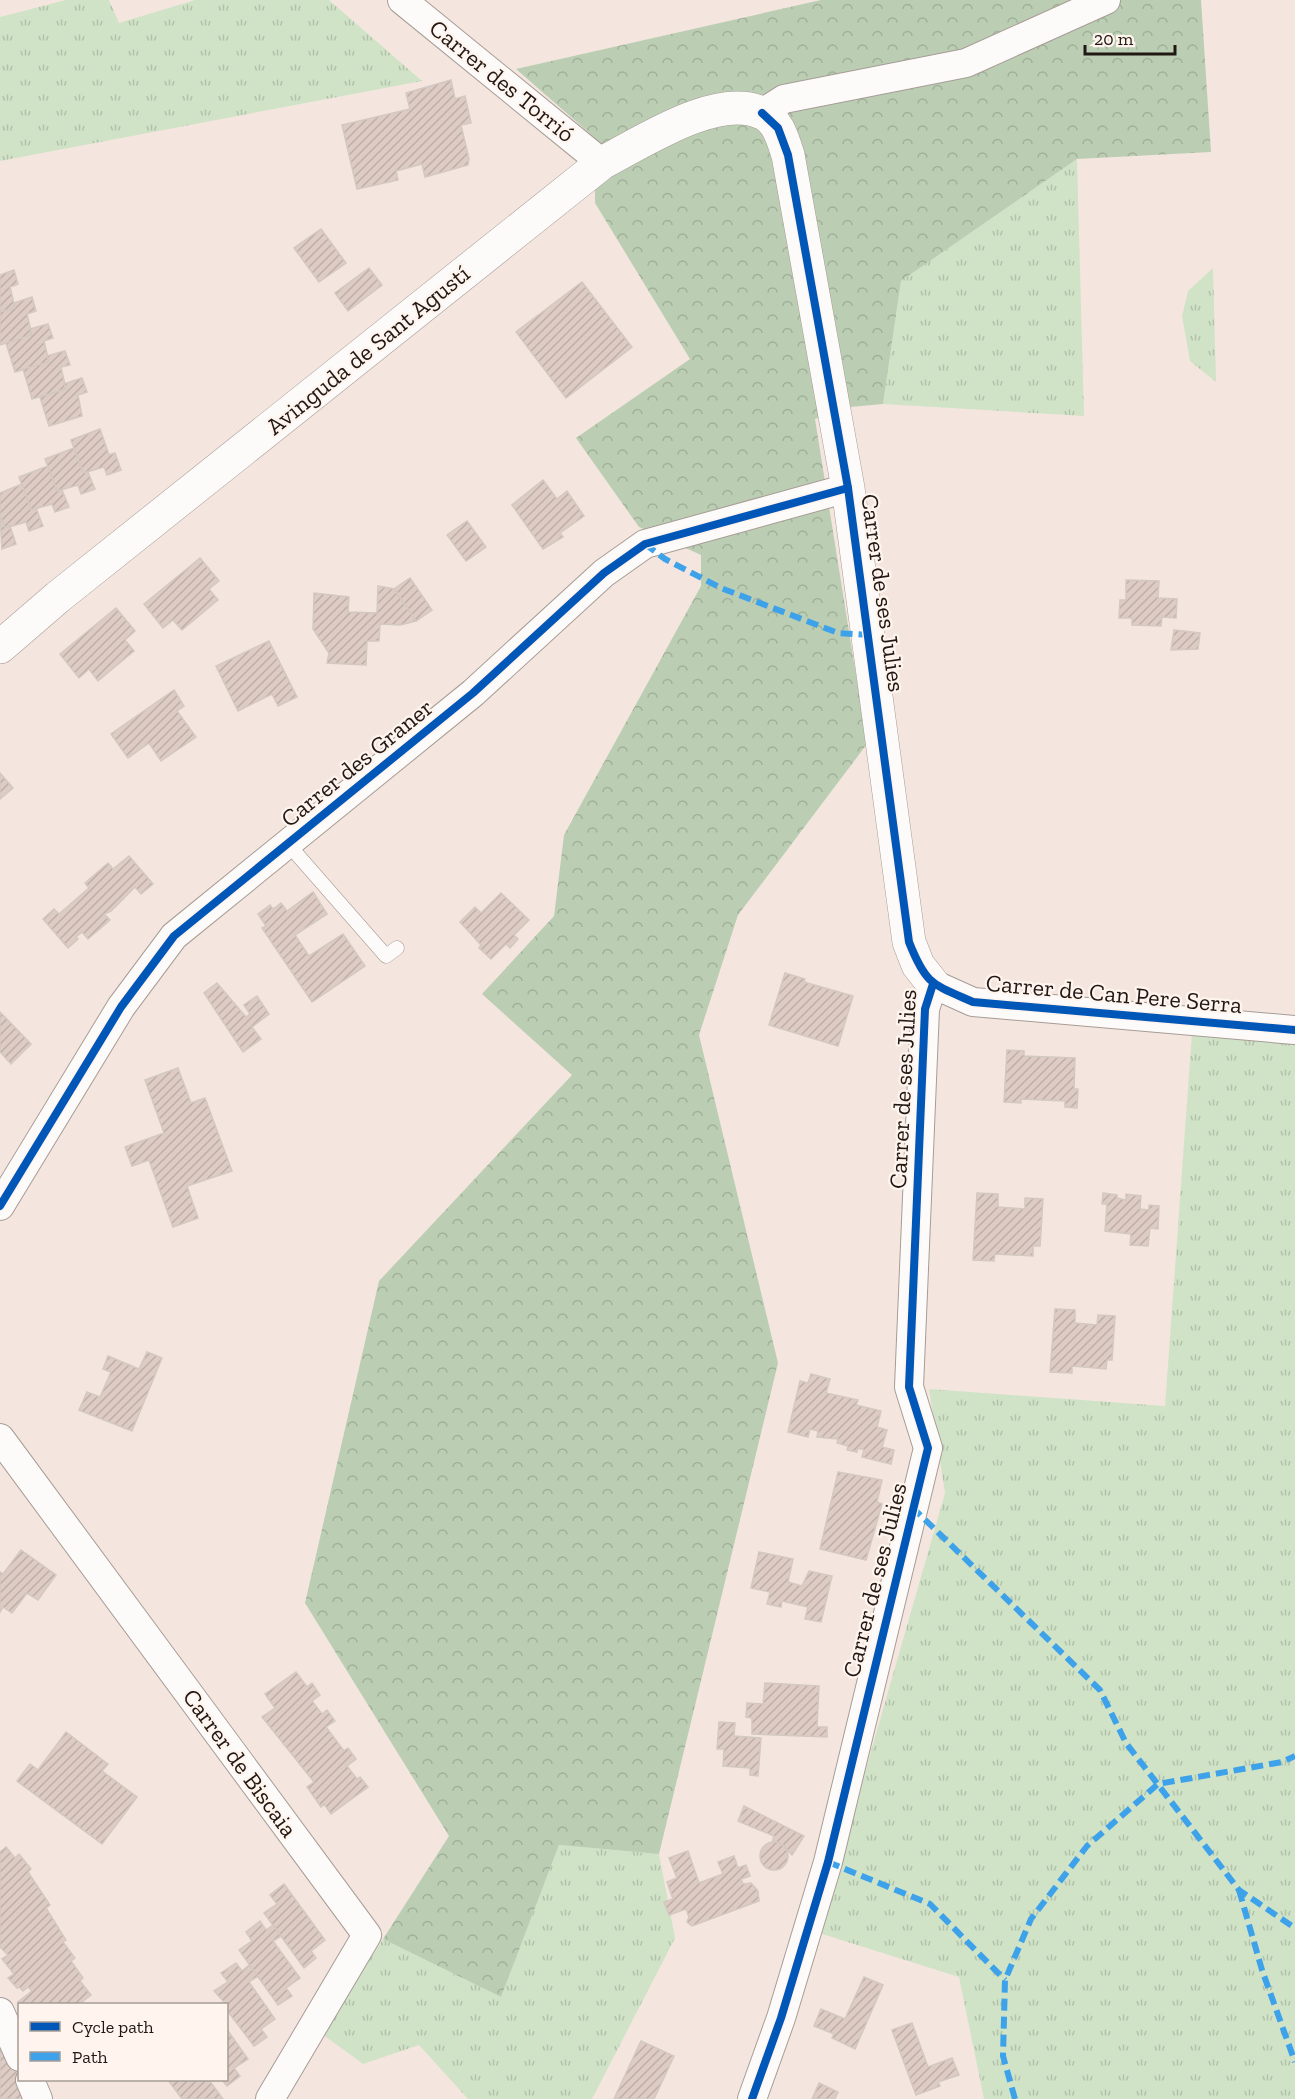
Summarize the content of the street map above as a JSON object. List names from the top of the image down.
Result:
{
  "streets": {
    "street": [
      "Carrer des Torrió",
      "Avinguda de Sant Agustí",
      "Carrer de ses Julies",
      "Carrer des Graner",
      "Carrer de Can Pere Serra",
      "Carrer de Biscaia"
    ]
  },
  "crossings": [
    ["Carrer des Torrió", "Avinguda de Sant Agustí"],
    ["Avinguda de Sant Agustí", "Carrer de ses Julies"],
    ["Carrer de ses Julies", "Carrer des Graner"],
    ["Carrer de ses Julies", "Carrer de Can Pere Serra"]
  ],
  "legend": ["Cycle path", "Path"],
  "scale_bar": "20 m"
}
